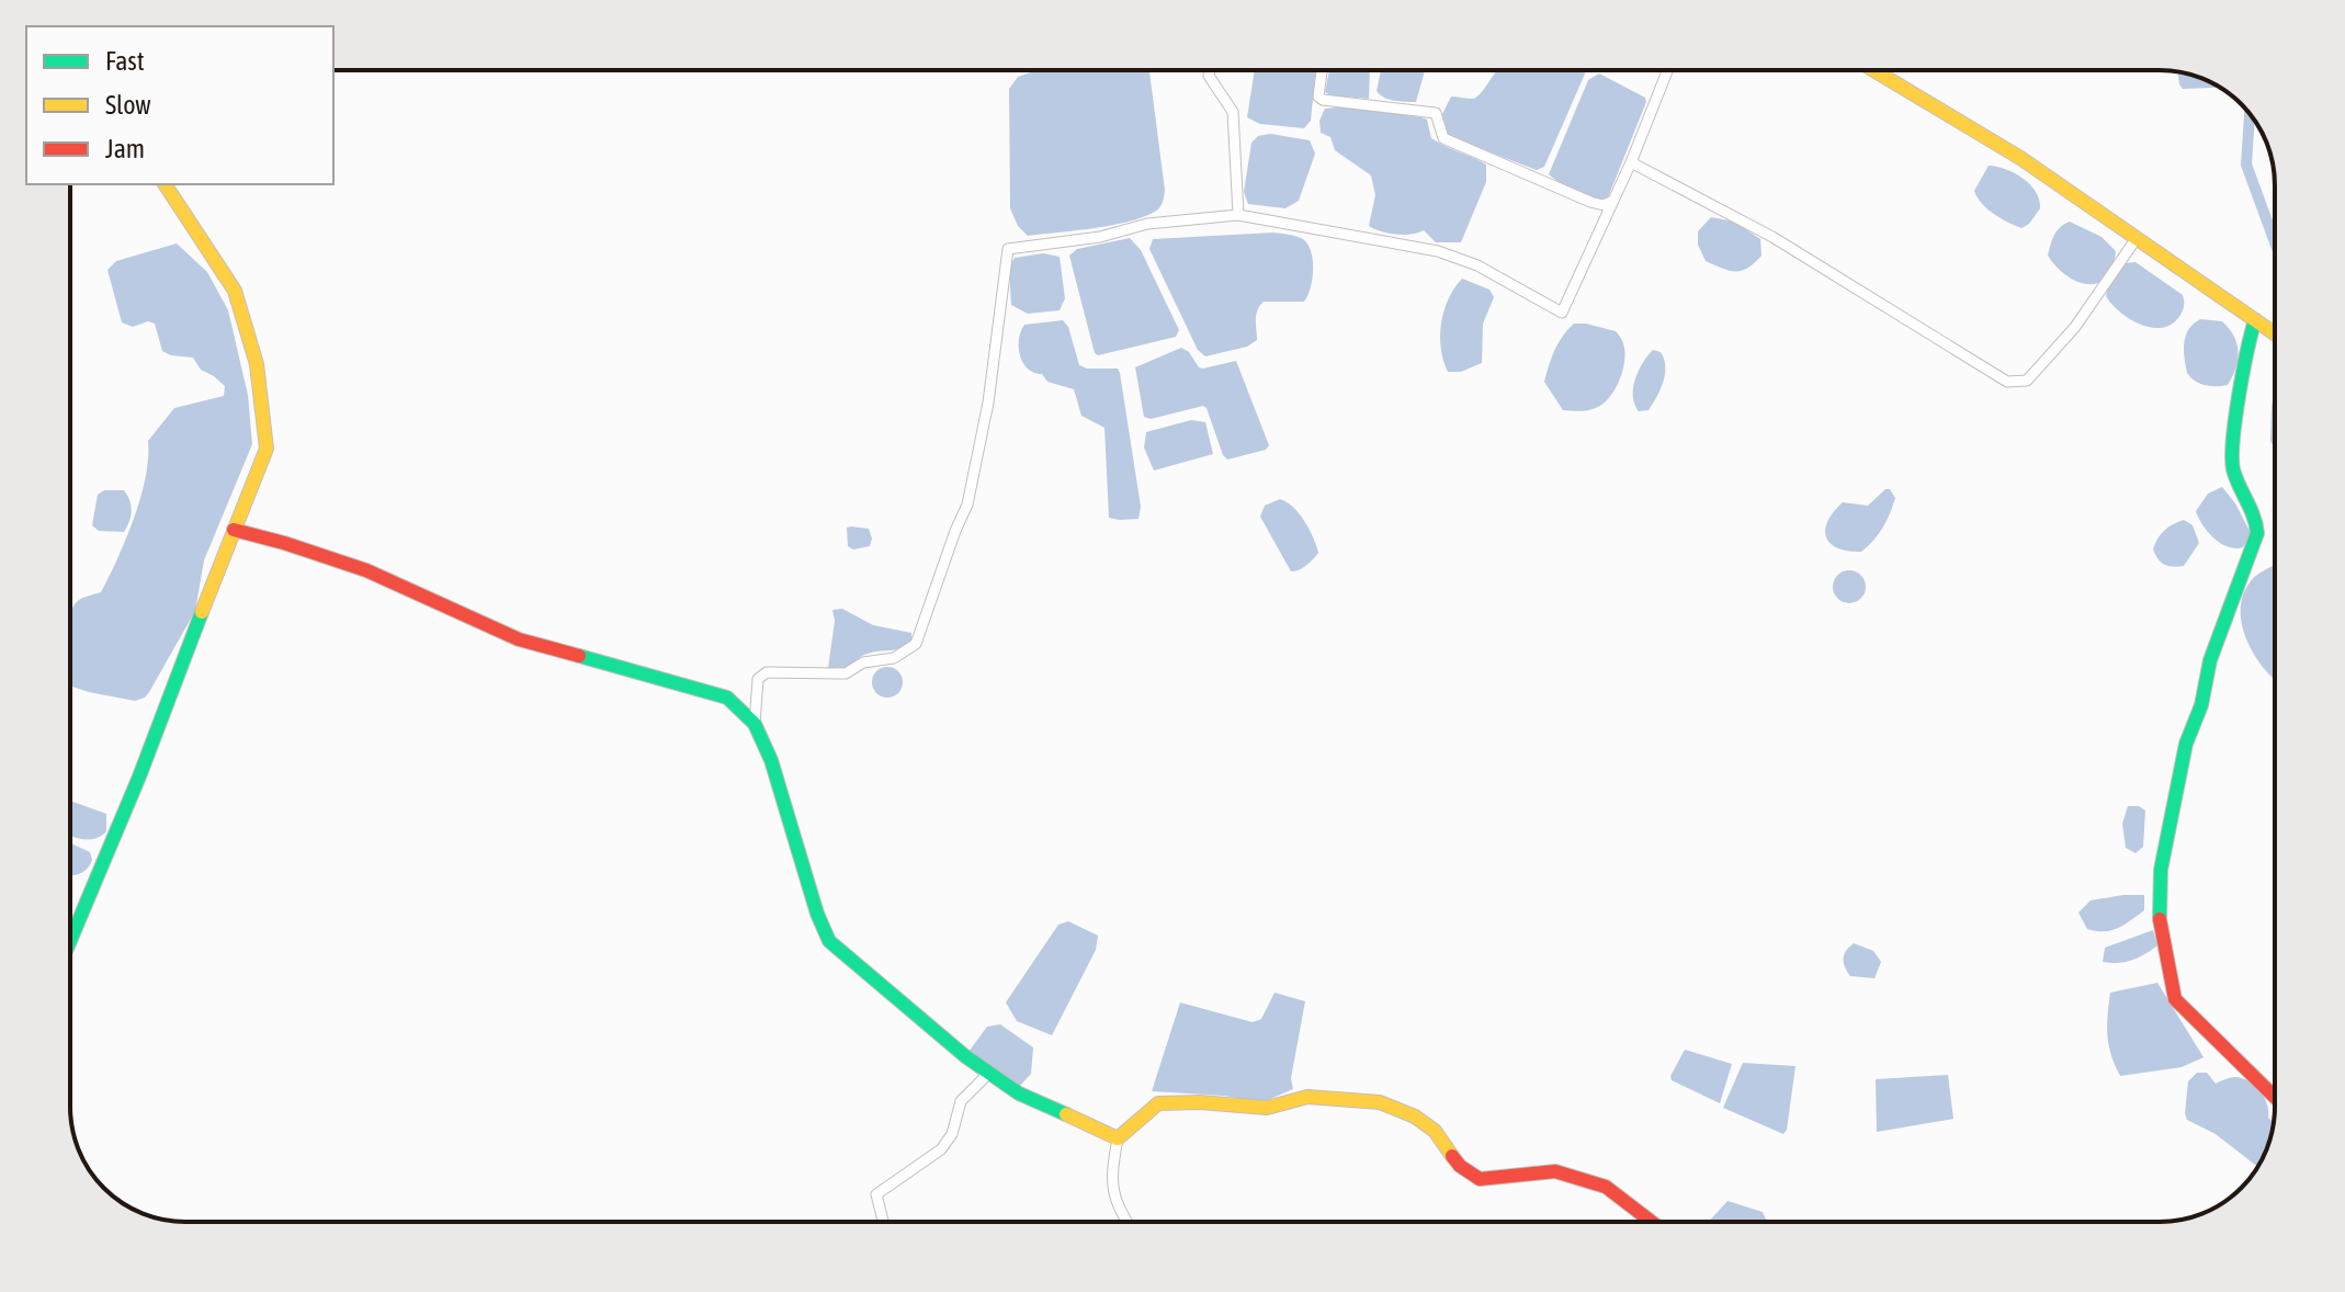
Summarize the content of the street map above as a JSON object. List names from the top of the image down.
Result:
{
  "legend": ["Fast", "Slow", "Jam"]
}
